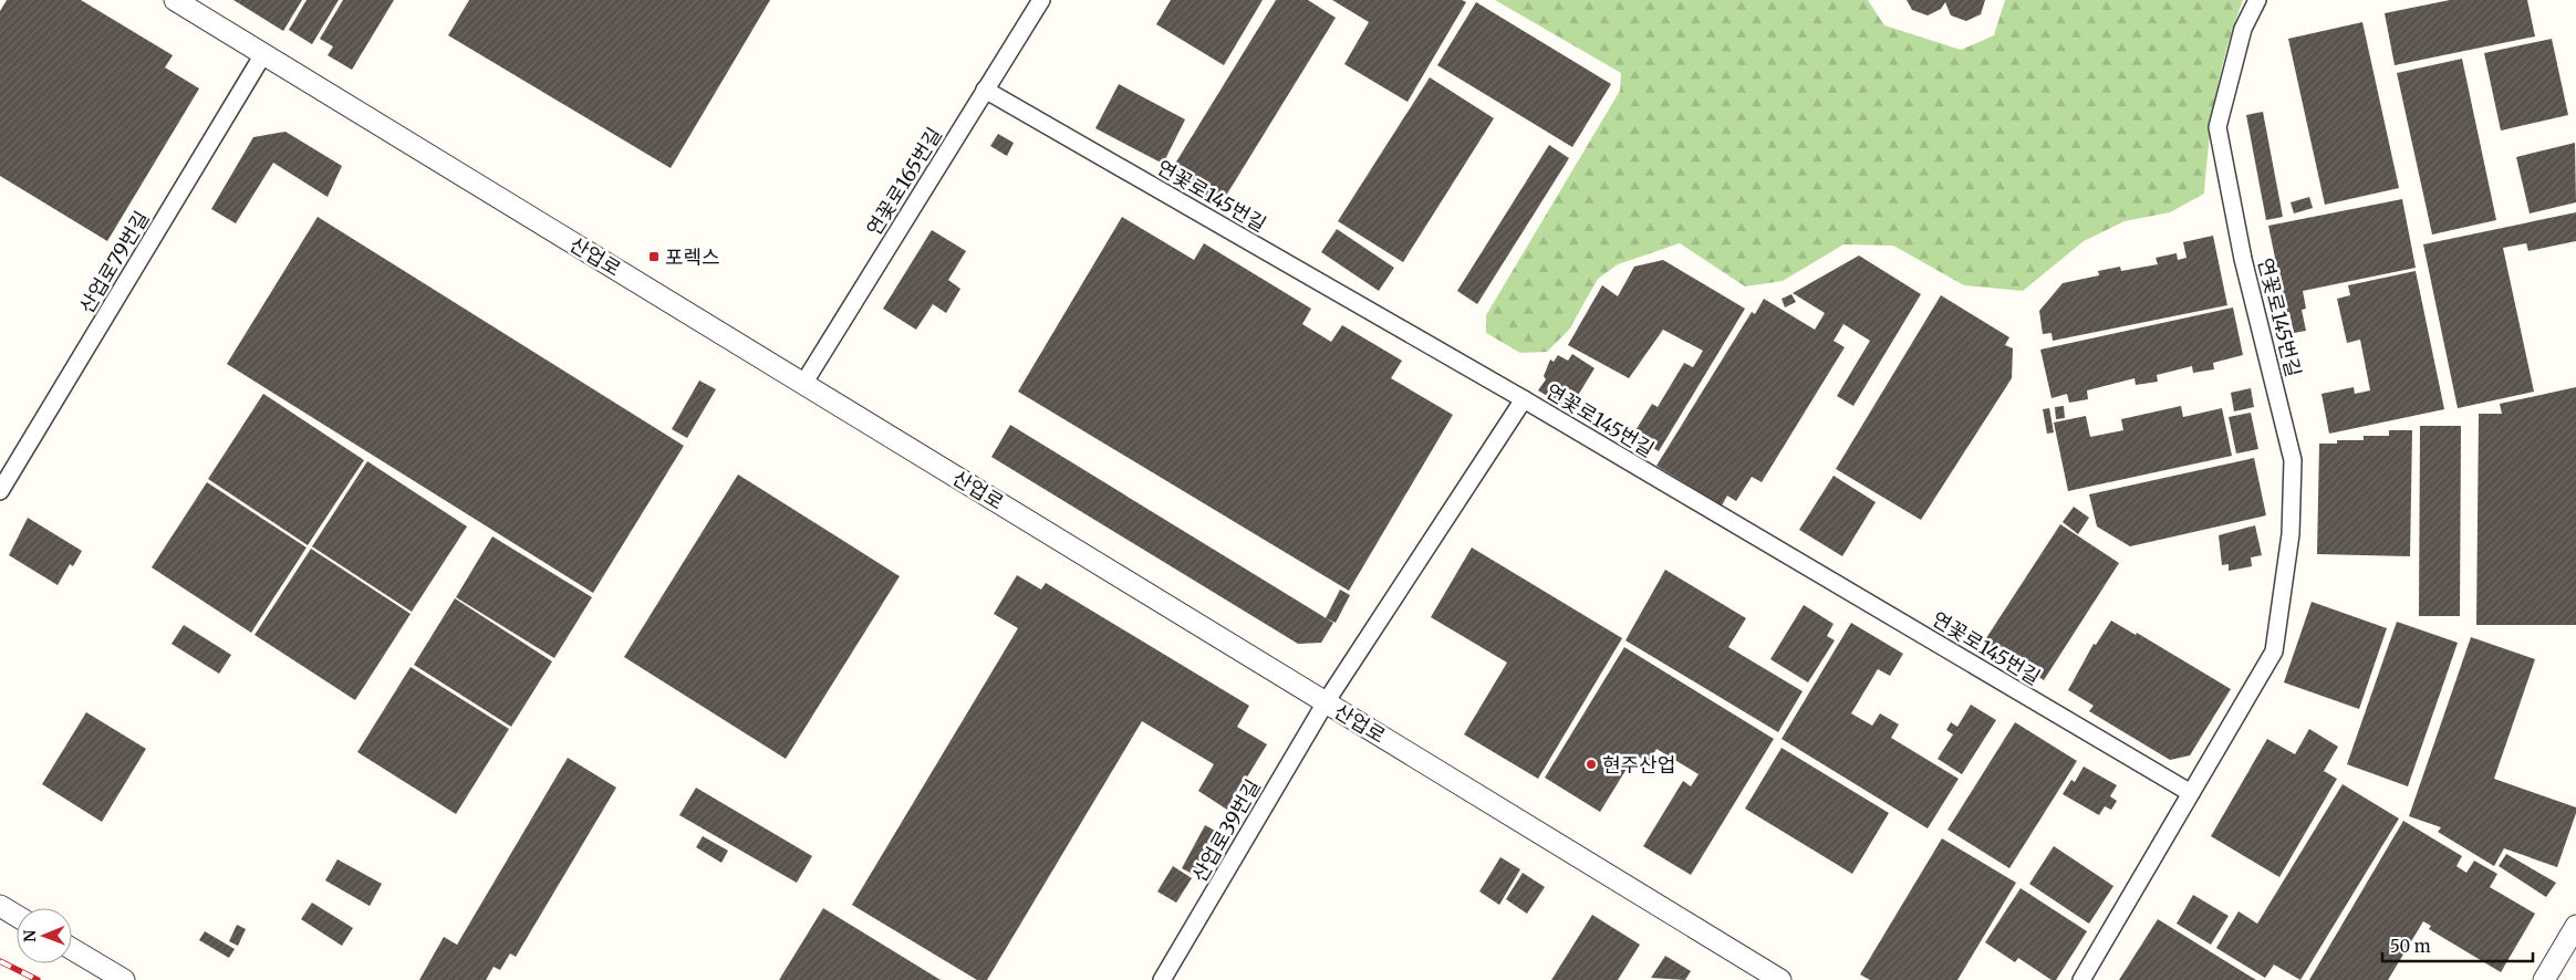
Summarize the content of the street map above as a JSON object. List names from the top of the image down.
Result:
{
  "streets": {
    "street": [
      "연꽃로165번길",
      "연꽃로145번길",
      "산업로",
      "산업로79번길",
      "산업로39번길"
    ]
  },
  "crossings": [
    ["연꽃로165번길", "연꽃로145번길"],
    ["연꽃로165번길", "산업로"],
    ["연꽃로145번길", "산업로39번길"],
    ["산업로", "산업로79번길"],
    ["산업로", "산업로39번길"]
  ],
  "places": {
    "transit": ["포렉스"],
    "other": ["현주산업"]
  },
  "scale_bar": "50 m",
  "north": "left"
}
